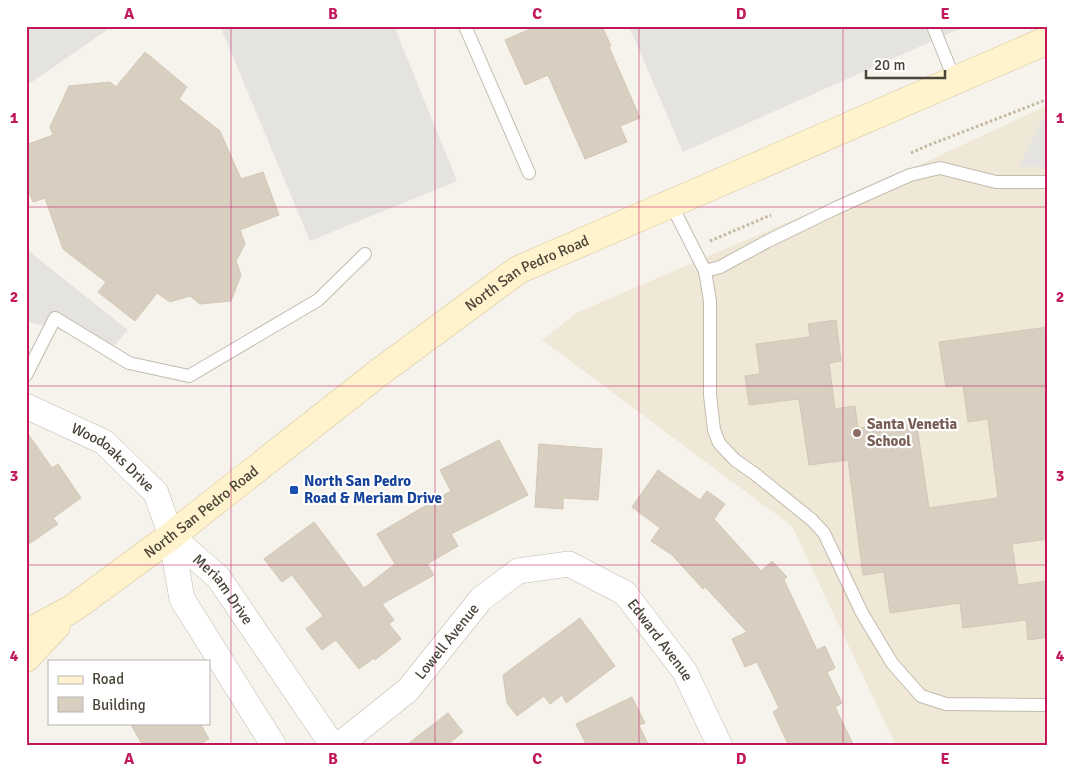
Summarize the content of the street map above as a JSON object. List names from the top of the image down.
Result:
{
  "streets": {
    "main road": ["North San Pedro Road"],
    "street": [
      "Woodoaks Drive",
      "Meriam Drive",
      "Lowell Avenue",
      "Edward Avenue"
    ]
  },
  "crossings": [
    ["North San Pedro Road", "Woodoaks Drive"],
    ["North San Pedro Road", "Meriam Drive"],
    ["Woodoaks Drive", "Meriam Drive"],
    ["Lowell Avenue", "Edward Avenue"]
  ],
  "places": {
    "other": ["Santa Venetia School"],
    "transit": ["North San Pedro Road & Meriam Drive"]
  },
  "legend": ["Road", "Building"],
  "scale_bar": "20 m",
  "grid": {
    "columns": [
      "A",
      "B",
      "C",
      "D",
      "E"
    ],
    "rows": [
      "1",
      "2",
      "3",
      "4"
    ]
  }
}
